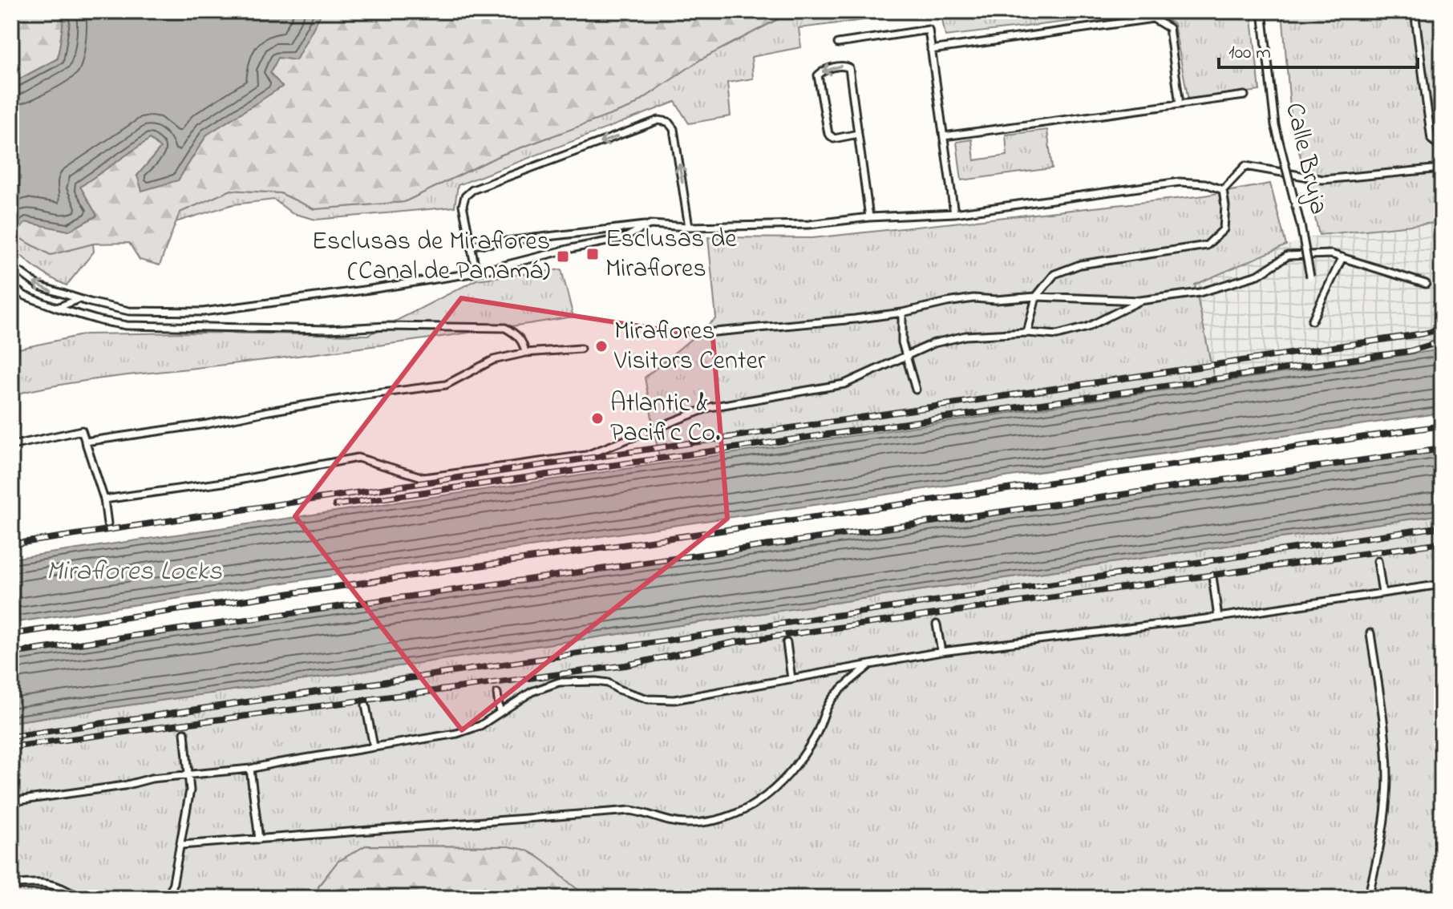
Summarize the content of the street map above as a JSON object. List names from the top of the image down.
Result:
{
  "streets": {
    "lane": ["Calle Bruja"]
  },
  "water": ["Miraflores Locks"],
  "places": {
    "transit": ["Esclusas de Miraflores", "Esclusas de Miraflores (Canal de Panamá)"],
    "other": ["Miraflores Visitors Center", "Atlantic & Pacific Co."]
  },
  "scale_bar": "100 m"
}
